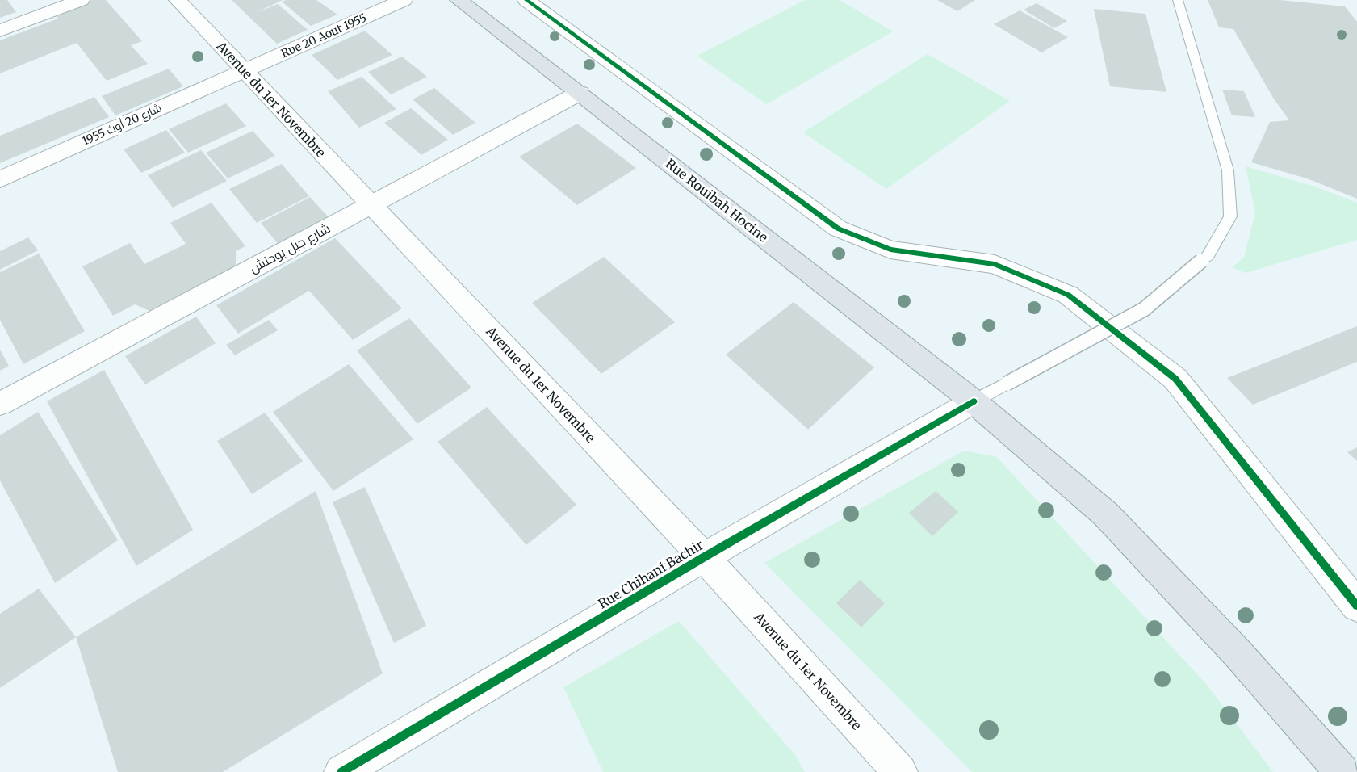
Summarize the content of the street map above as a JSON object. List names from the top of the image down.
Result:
{
  "streets": {
    "main road": ["Rue Rouibah Hocine"],
    "street": [
      "Rue 20 Aout 1955",
      "Avenue du 1er Novembre",
      "شارع 20 أوث 1955",
      "شارع جبل بوحنش",
      "Rue Chihani Bachir"
    ]
  },
  "crossings": [
    ["Rue 20 Aout 1955", "Avenue du 1er Novembre"],
    ["Rue 20 Aout 1955", "شارع 20 أوث 1955"],
    ["Avenue du 1er Novembre", "شارع 20 أوث 1955"],
    ["Avenue du 1er Novembre", "شارع جبل بوحنش"],
    ["Avenue du 1er Novembre", "Rue Chihani Bachir"],
    ["Rue Rouibah Hocine", "شارع جبل بوحنش"],
    ["Rue Rouibah Hocine", "Rue Chihani Bachir"]
  ]
}
